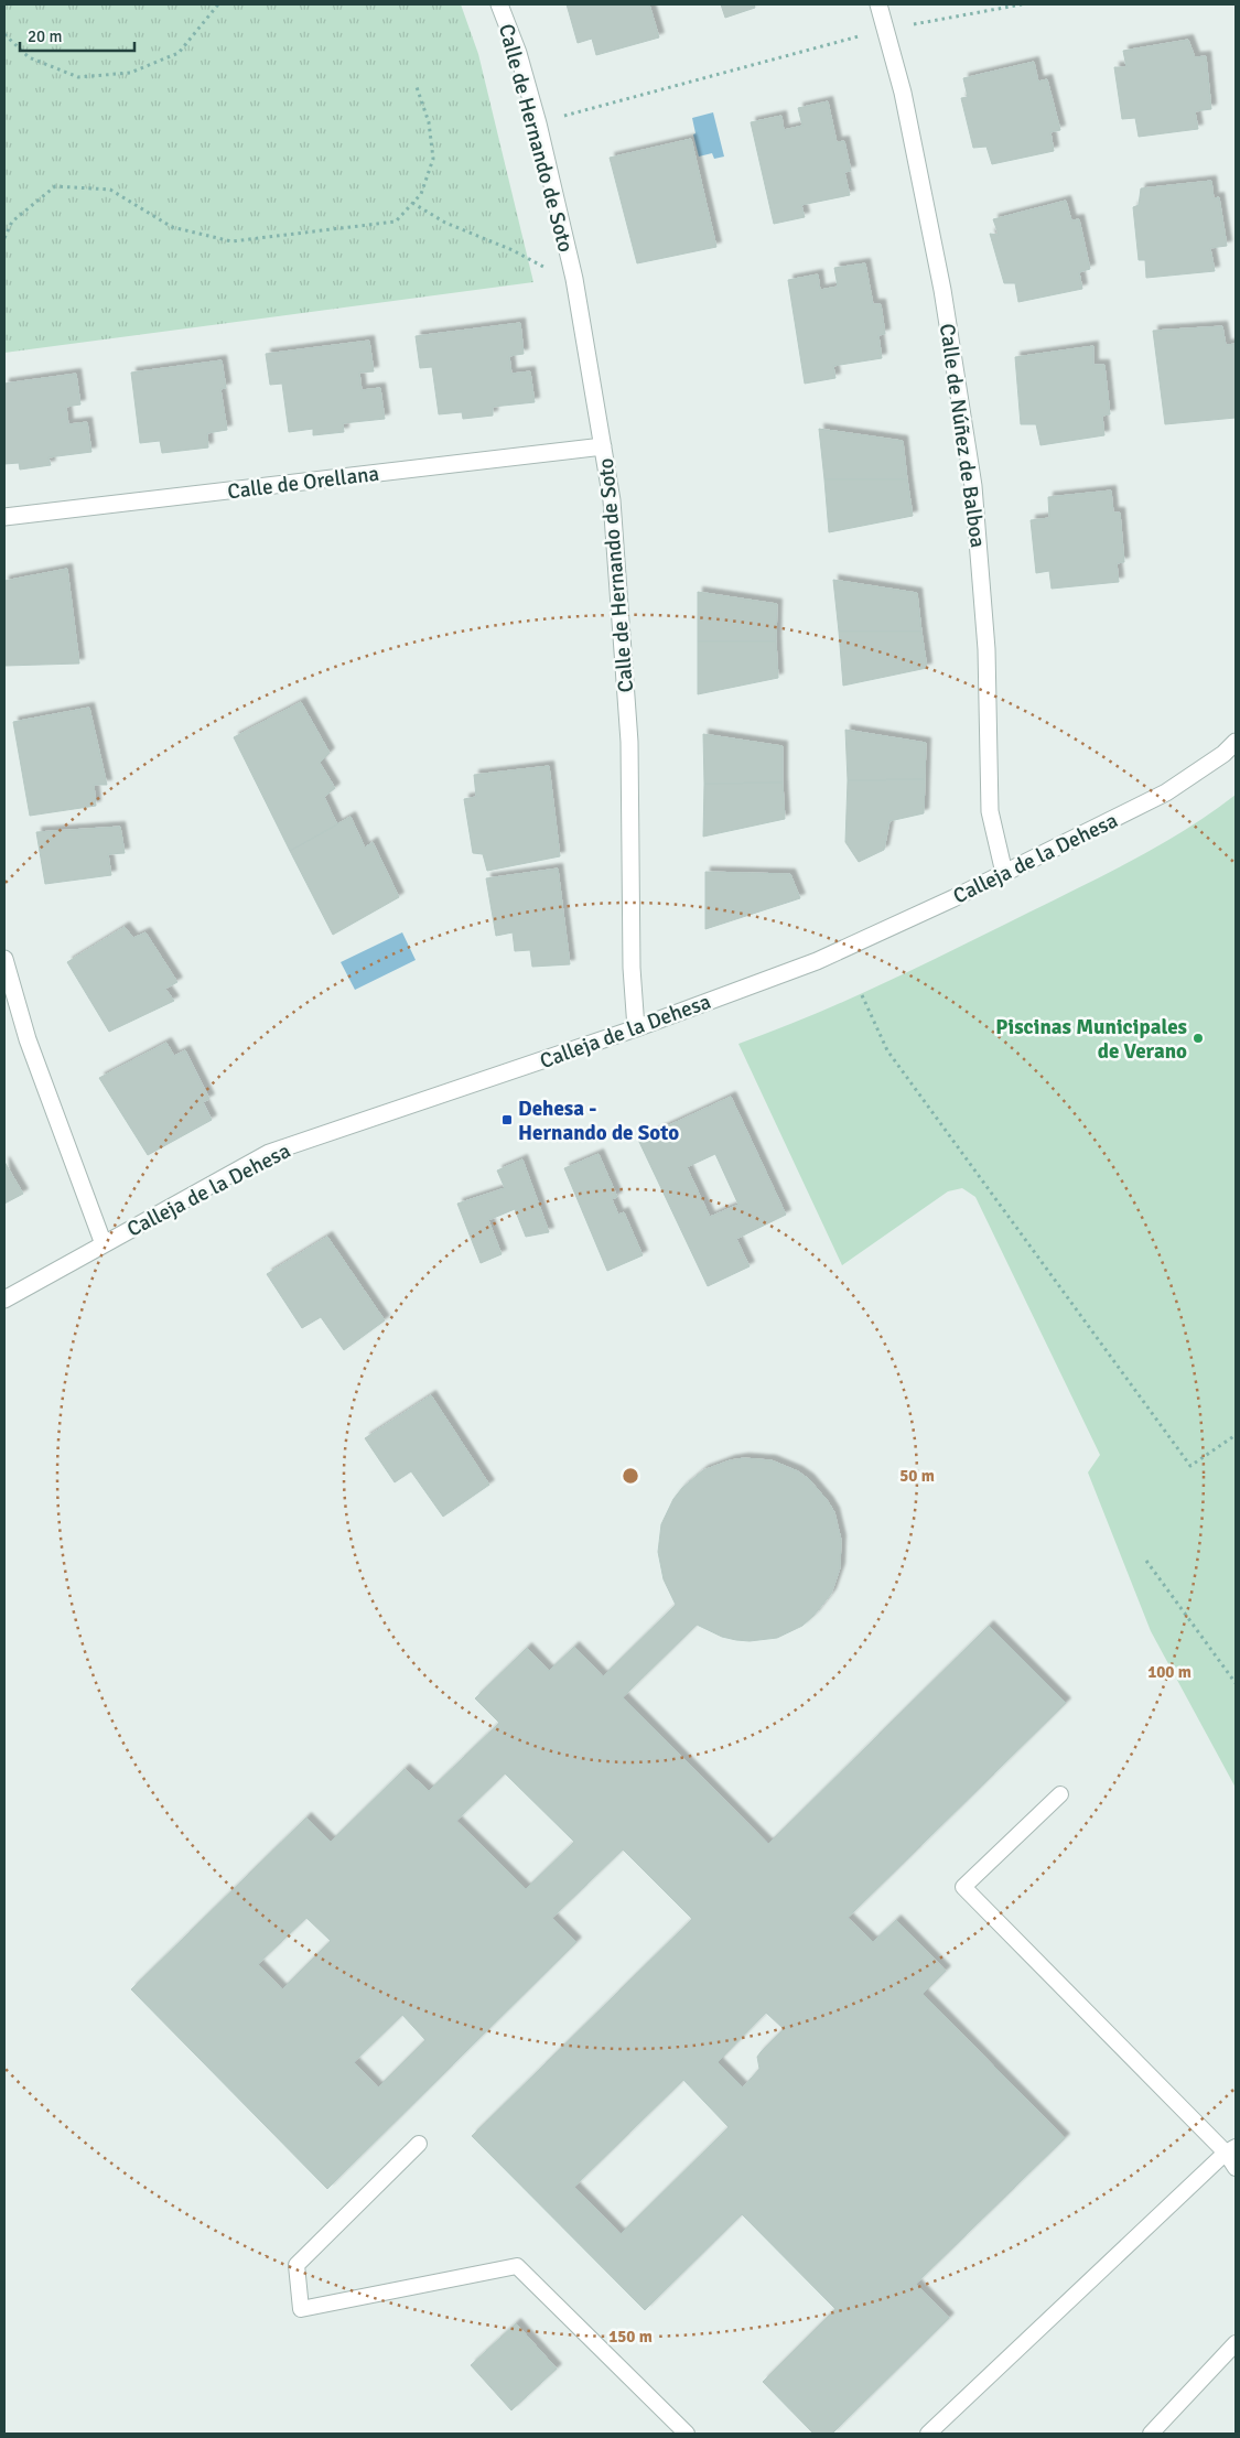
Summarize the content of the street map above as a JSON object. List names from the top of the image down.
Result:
{
  "streets": {
    "street": [
      "Calle de Hernando de Soto",
      "Calle de Núñez de Balboa",
      "Calle de Orellana",
      "Calleja de la Dehesa"
    ]
  },
  "crossings": [
    ["Calle de Hernando de Soto", "Calle de Orellana"],
    ["Calle de Hernando de Soto", "Calleja de la Dehesa"],
    ["Calle de Núñez de Balboa", "Calleja de la Dehesa"]
  ],
  "places": {
    "other": ["Piscinas Municipales de Verano"],
    "transit": ["Dehesa - Hernando de Soto"]
  },
  "scale_bar": "20 m",
  "rings": ["50 m", "100 m", "150 m"]
}
